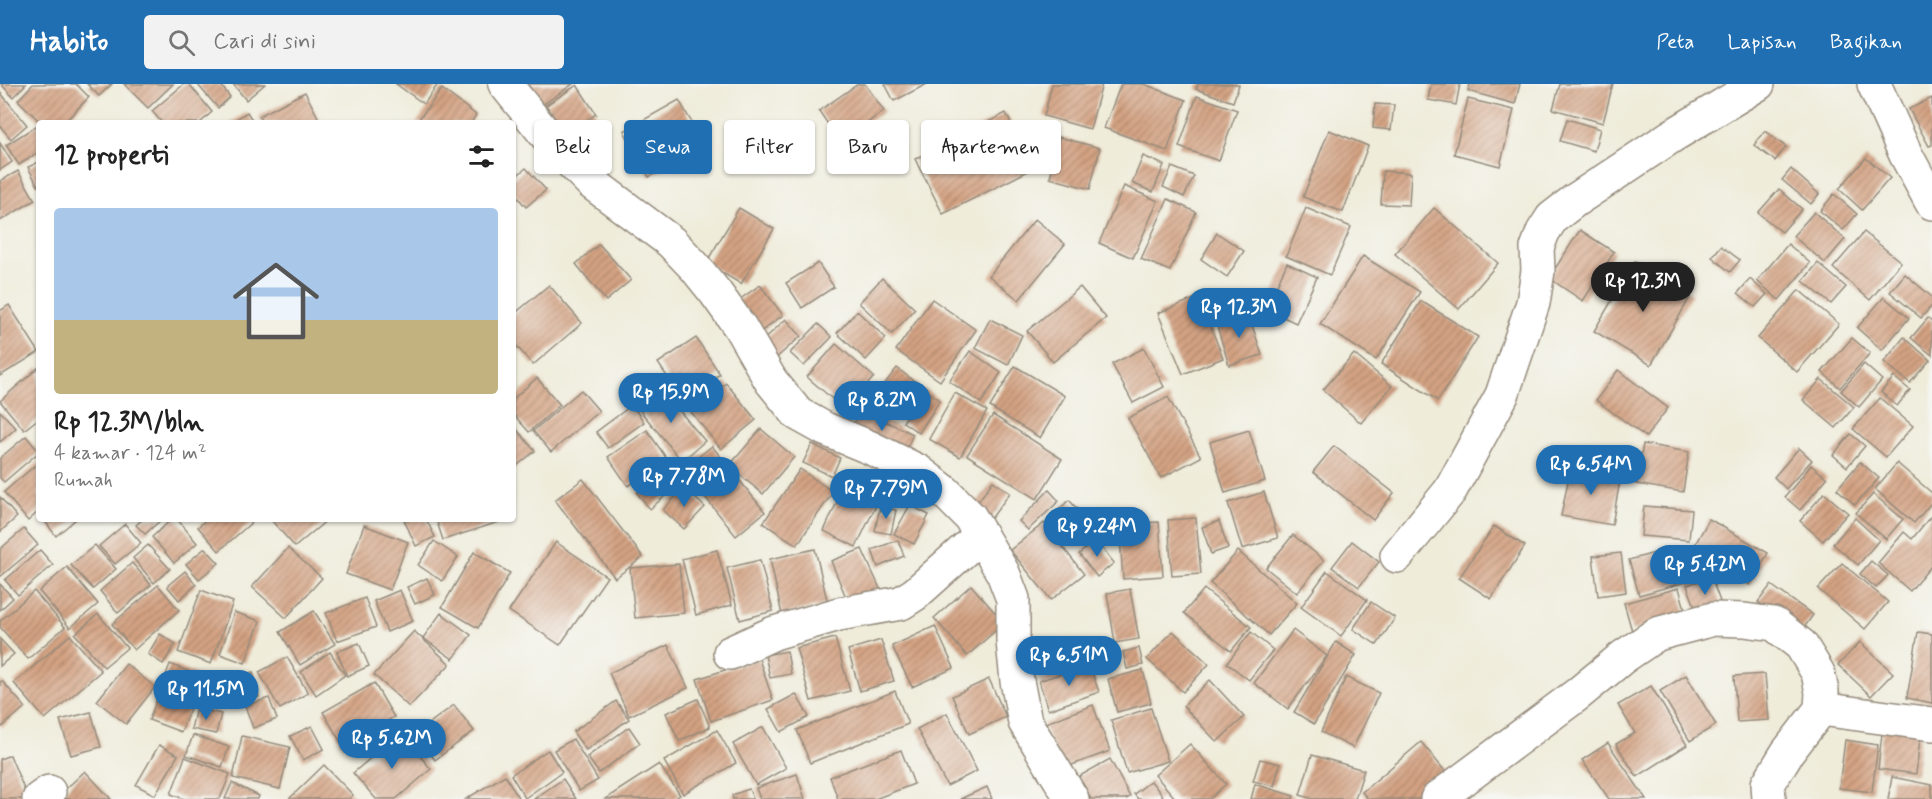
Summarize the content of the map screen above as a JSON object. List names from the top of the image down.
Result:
{
  "page": {
    "header": "Habito",
    "search": "Cari di sini",
    "nav": ["Peta", "Lapisan", "Bagikan"],
    "chip": [
      "Beli",
      "Sewa",
      "Filter",
      "Baru",
      "Apartemen"
    ],
    "heading": "12 properti",
    "list": [
      {
        "name": "Rp 12.3M/bln",
        "note": "4 kamar · 124 m² · Rumah"
      }
    ],
    "price": [
      "Rp 12.3M",
      "Rp 12.3M",
      "Rp 15.9M",
      "Rp 8.2M",
      "Rp 6.54M",
      "Rp 7.78M",
      "Rp 7.79M",
      "Rp 9.24M",
      "Rp 5.42M",
      "Rp 6.51M",
      "Rp 11.5M",
      "Rp 5.62M"
    ]
  }
}
